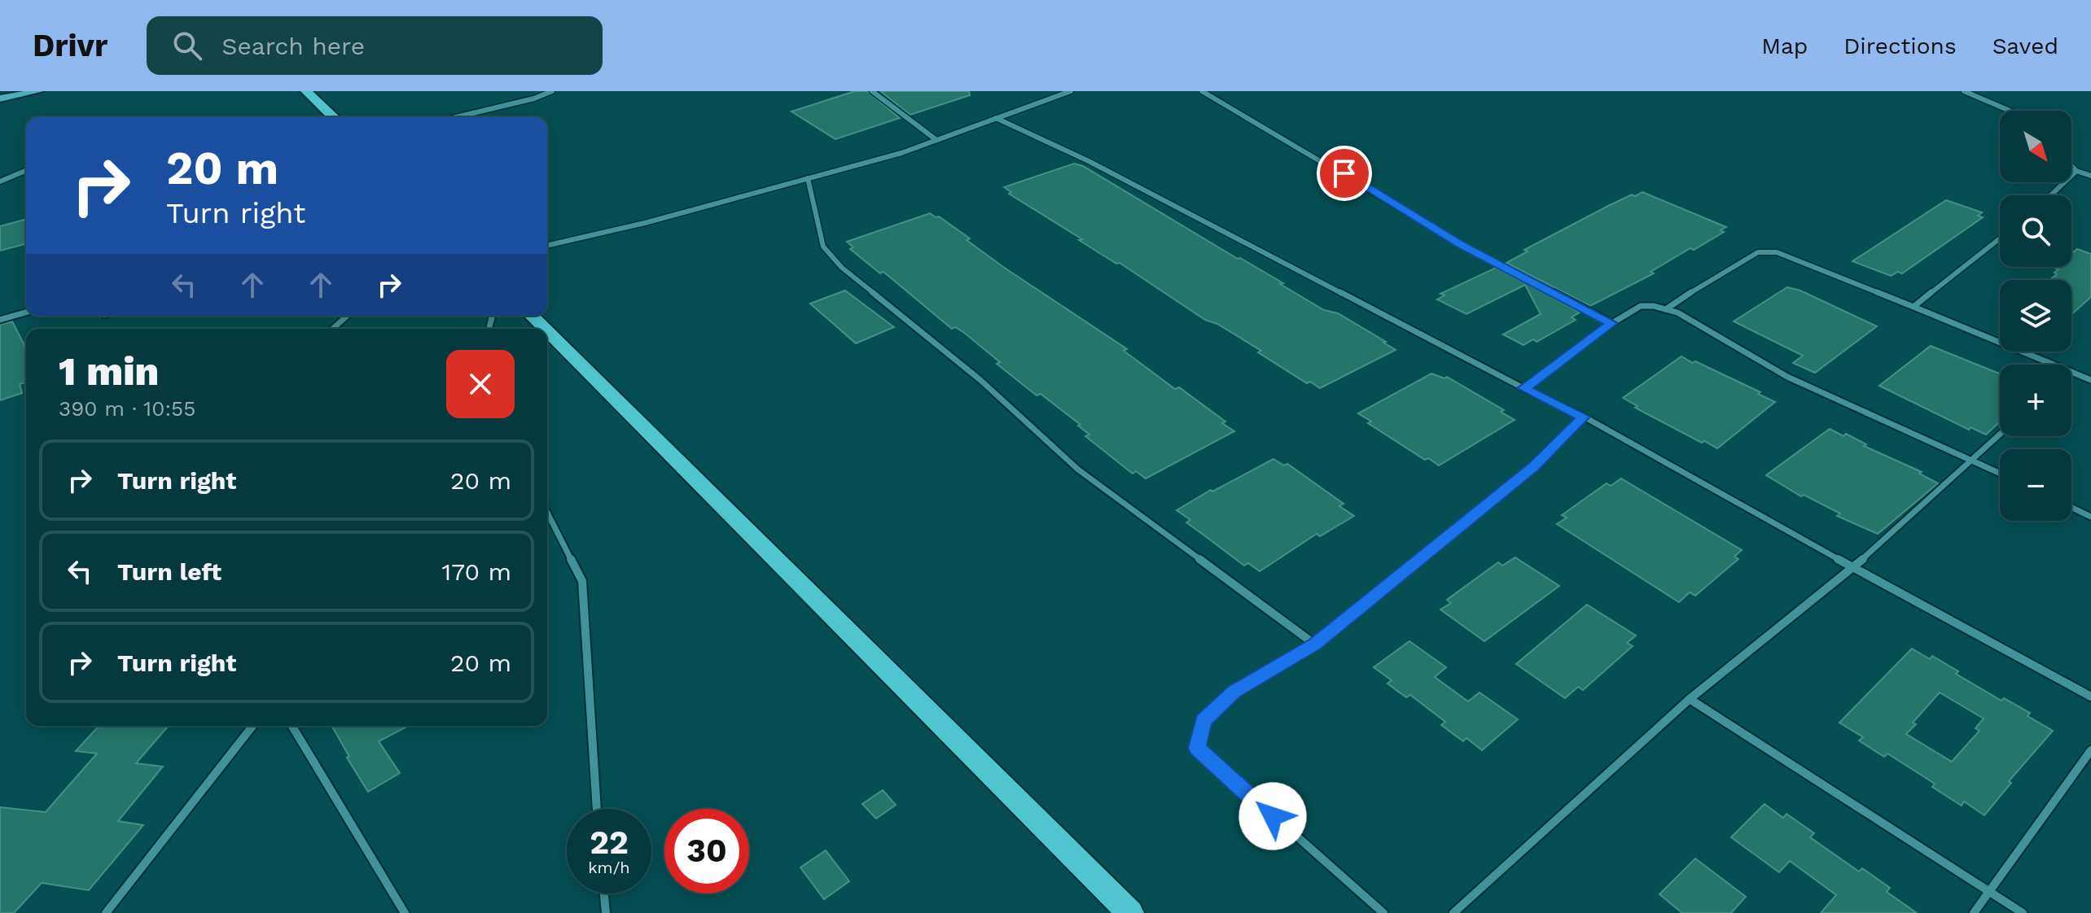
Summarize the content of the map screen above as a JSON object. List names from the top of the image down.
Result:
{
  "north": "bottom right",
  "page": {
    "header": "Drivr",
    "search": "Search here",
    "nav": ["Map", "Directions", "Saved"],
    "map_buttons": ["+", "−"],
    "turn": ["20 m", "Turn right"],
    "heading": ["1 min", "390 m · 10:55"],
    "list": [
      {
        "name": "Turn right",
        "value": "20 m"
      },
      {
        "name": "Turn left",
        "value": "170 m"
      },
      {
        "name": "Turn right",
        "value": "20 m"
      }
    ],
    "speed": "22 km/h",
    "limit": "30"
  }
}
